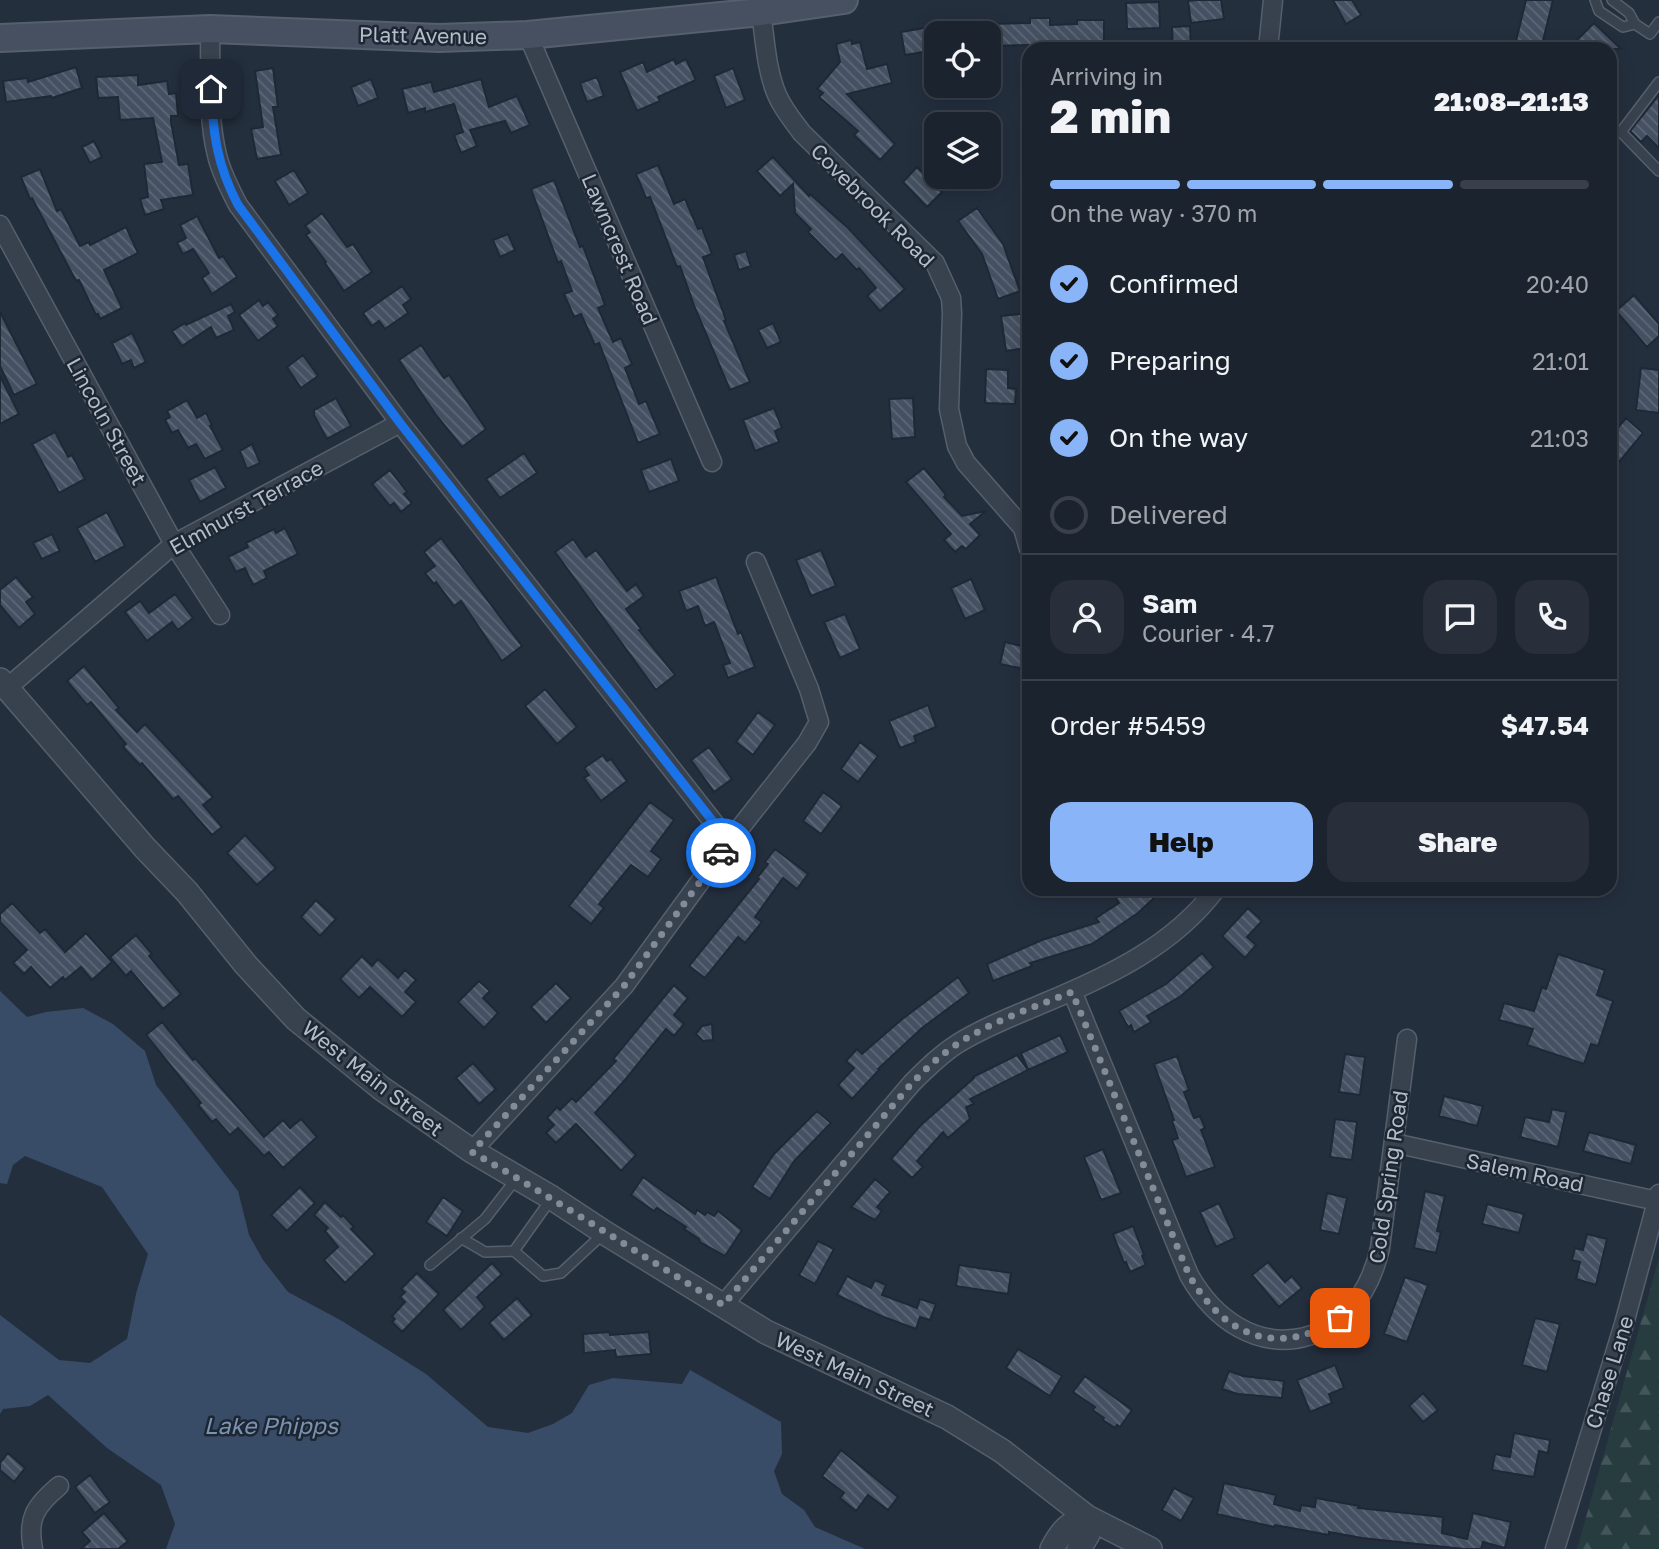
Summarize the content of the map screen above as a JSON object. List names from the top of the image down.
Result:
{
  "streets": {
    "main road": ["Platt Avenue"],
    "street": [
      "Covebrook Road",
      "Lawncrest Road",
      "Lincoln Street",
      "Elmhurst Terrace",
      "West Main Street",
      "Salem Road",
      "Cold Spring Road",
      "Chase Lane"
    ]
  },
  "crossings": [
    ["Platt Avenue", "Covebrook Road"],
    ["Platt Avenue", "Lawncrest Road"],
    ["Lincoln Street", "Elmhurst Terrace"],
    ["Elmhurst Terrace", "West Main Street"],
    ["Salem Road", "Cold Spring Road"],
    ["Salem Road", "Chase Lane"]
  ],
  "water": ["Lake Phipps"],
  "page": {
    "heading": ["2 min", "Arriving in", "21:08–21:13"],
    "panel": [
      "Sam",
      "Courier · 4.7",
      "Order #5459",
      "$47.54"
    ],
    "bar": "On the way · 370 m",
    "list": [
      ["Confirmed", "20:40"],
      ["Preparing", "21:01"],
      ["On the way", "21:03"],
      "Delivered"
    ],
    "buttons": ["Help", "Share"]
  }
}
